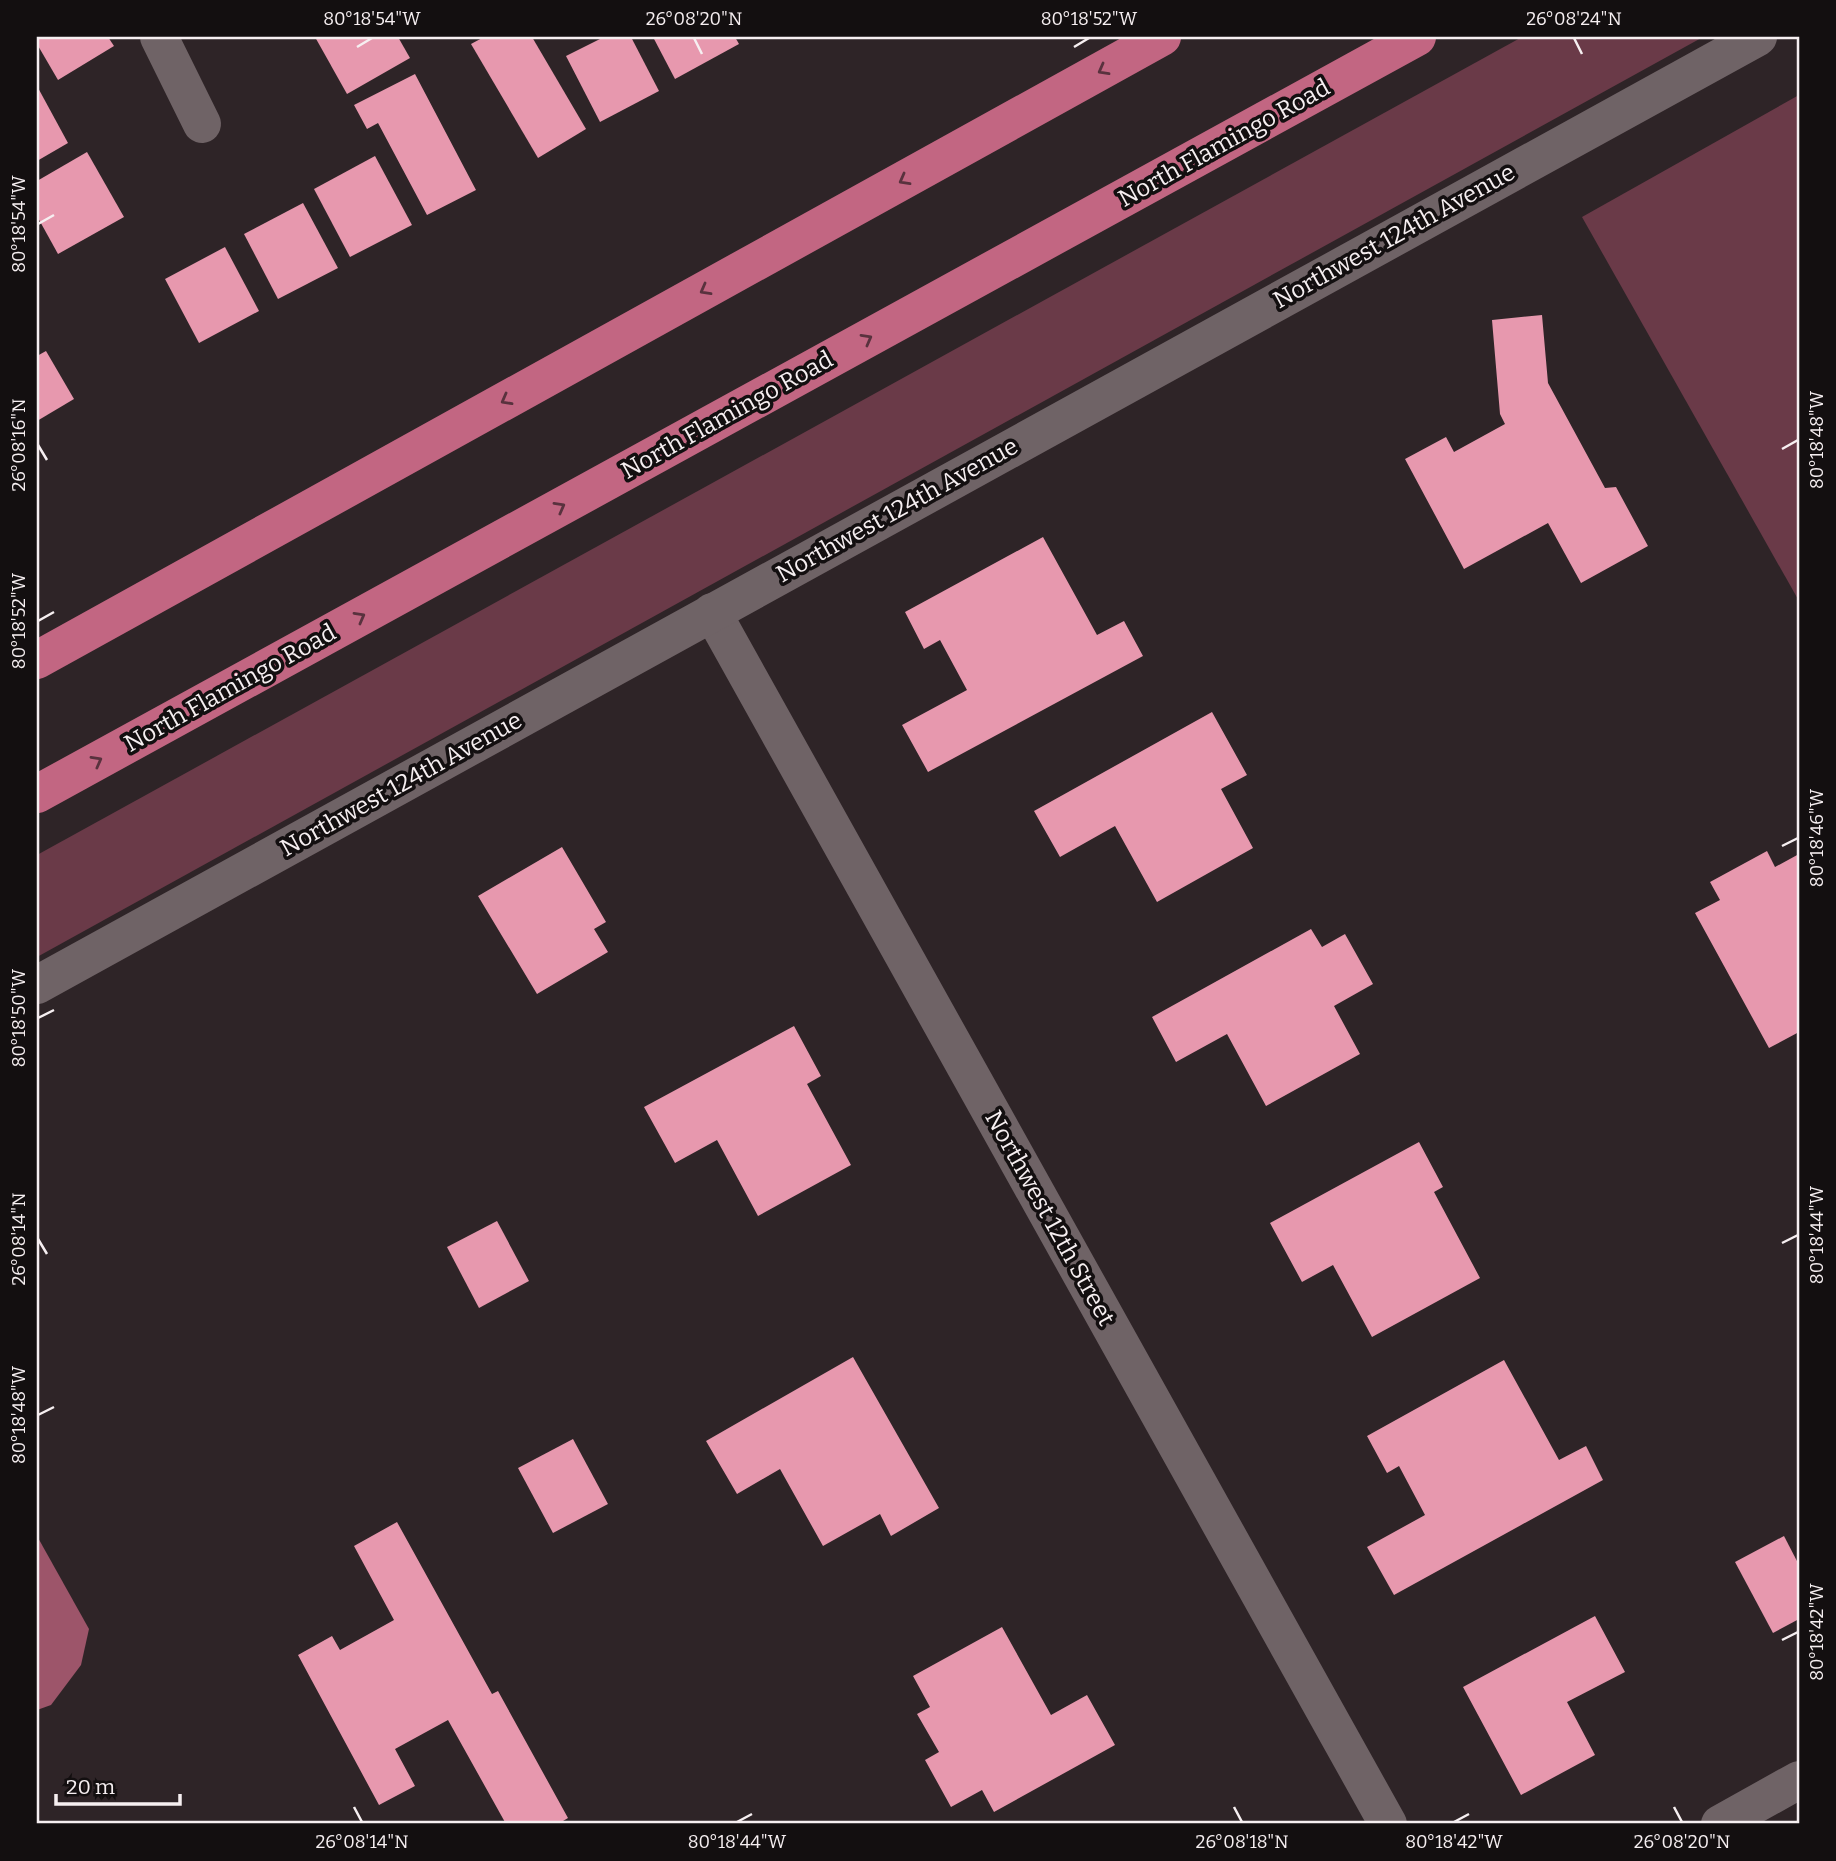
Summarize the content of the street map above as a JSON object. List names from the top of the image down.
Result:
{
  "streets": {
    "highway": ["North Flamingo Road"],
    "street": ["Northwest 124th Avenue", "Northwest 12th Street"]
  },
  "crossings": [
    ["Northwest 124th Avenue", "Northwest 12th Street"]
  ],
  "scale_bar": "20 m",
  "coordinates": [
    "80°18'54\"W",
    "26°08'20\"N",
    "80°18'52\"W",
    "26°08'24\"N",
    "80°18'48\"W",
    "26°08'16\"N",
    "80°18'46\"W",
    "80°18'50\"W",
    "80°18'44\"W",
    "26°08'14\"N",
    "80°18'42\"W",
    "26°08'18\"N"
  ]
}
